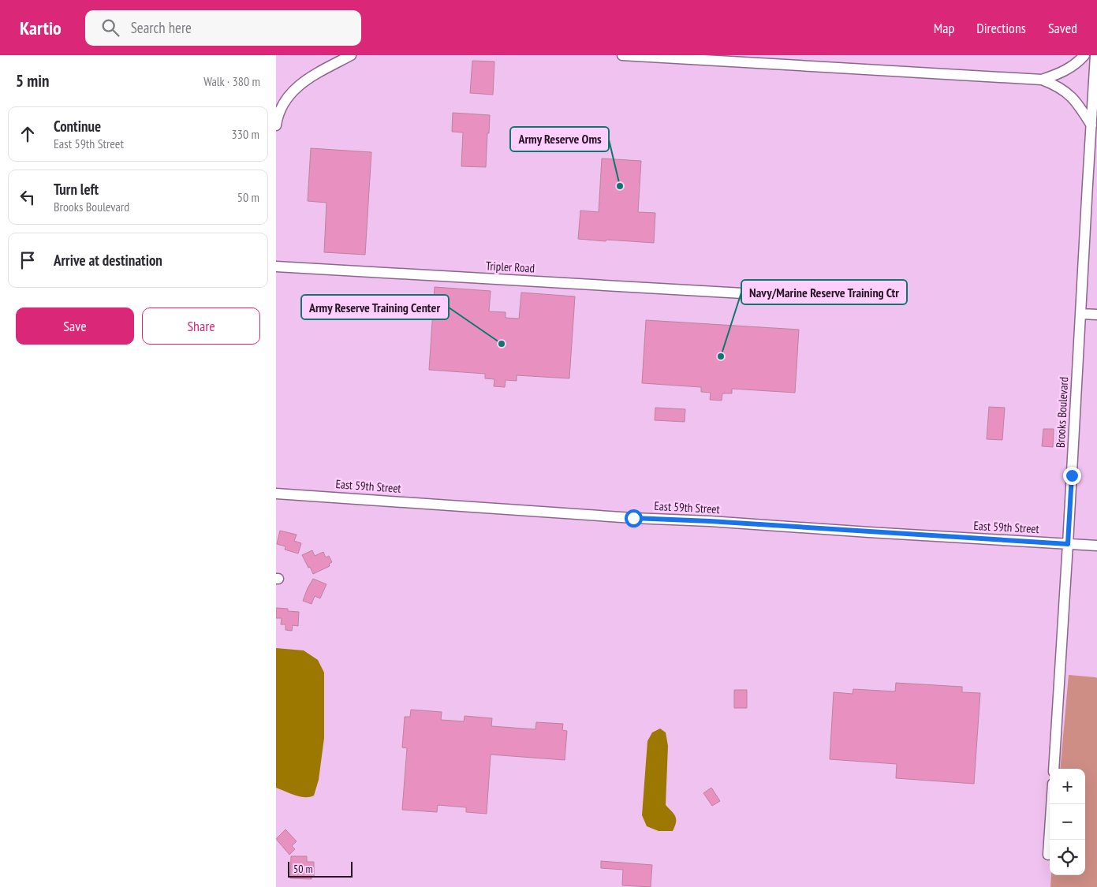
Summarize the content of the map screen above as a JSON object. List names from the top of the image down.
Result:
{
  "streets": {
    "street": ["Tripler Road", "Brooks Boulevard", "East 59th Street"]
  },
  "crossings": [
    ["Brooks Boulevard", "East 59th Street"]
  ],
  "places": ["Army Reserve Oms", "Army Reserve Training Center", "Navy/Marine Reserve Training Ctr"],
  "scale_bar": "50 m",
  "page": {
    "header": "Kartio",
    "search": "Search here",
    "nav": ["Map", "Directions", "Saved"],
    "heading": ["5 min", "Walk · 380 m"],
    "list": [
      ["Continue", "East 59th Street", "330 m"],
      ["Turn left", "Brooks Boulevard", "50 m"],
      "Arrive at destination"
    ],
    "buttons": ["Save", "Share"],
    "map_buttons": ["+", "−"],
    "scale": "50 m"
  }
}
